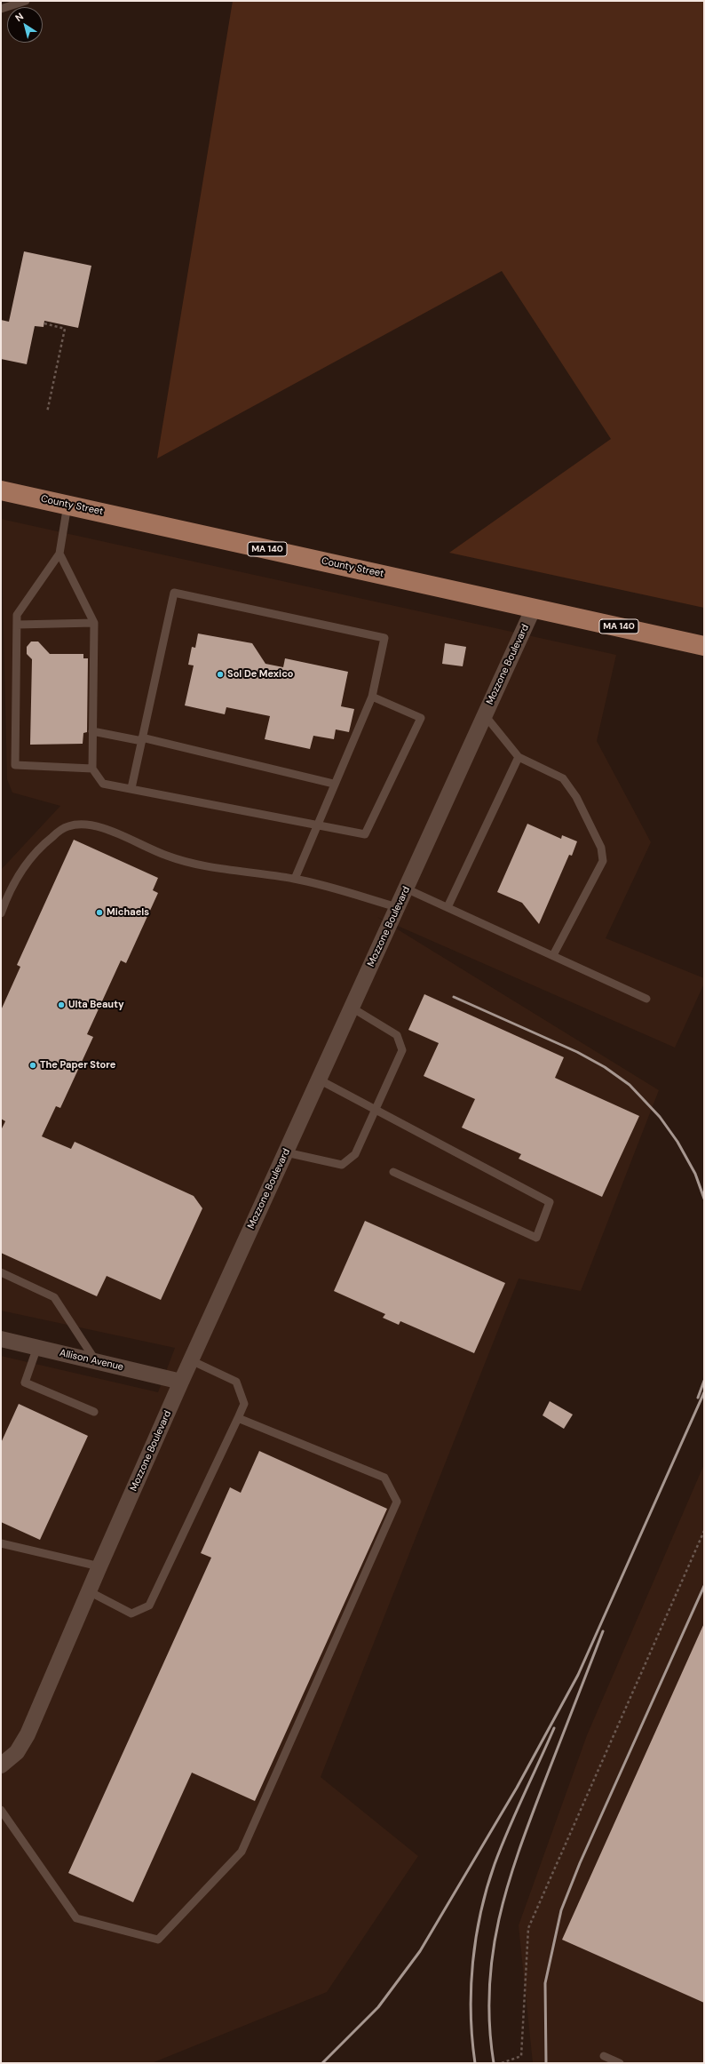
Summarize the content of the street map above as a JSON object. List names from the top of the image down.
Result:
{
  "streets": {
    "main road": ["County Street", "MA 140"],
    "street": ["Mozzone Boulevard", "Allison Avenue"]
  },
  "crossings": [
    ["County Street", "Mozzone Boulevard"],
    ["Mozzone Boulevard", "Allison Avenue"]
  ],
  "places": [
    "Sol De Mexico",
    "Michaels",
    "Ulta Beauty",
    "The Paper Store"
  ],
  "north": "top left"
}
